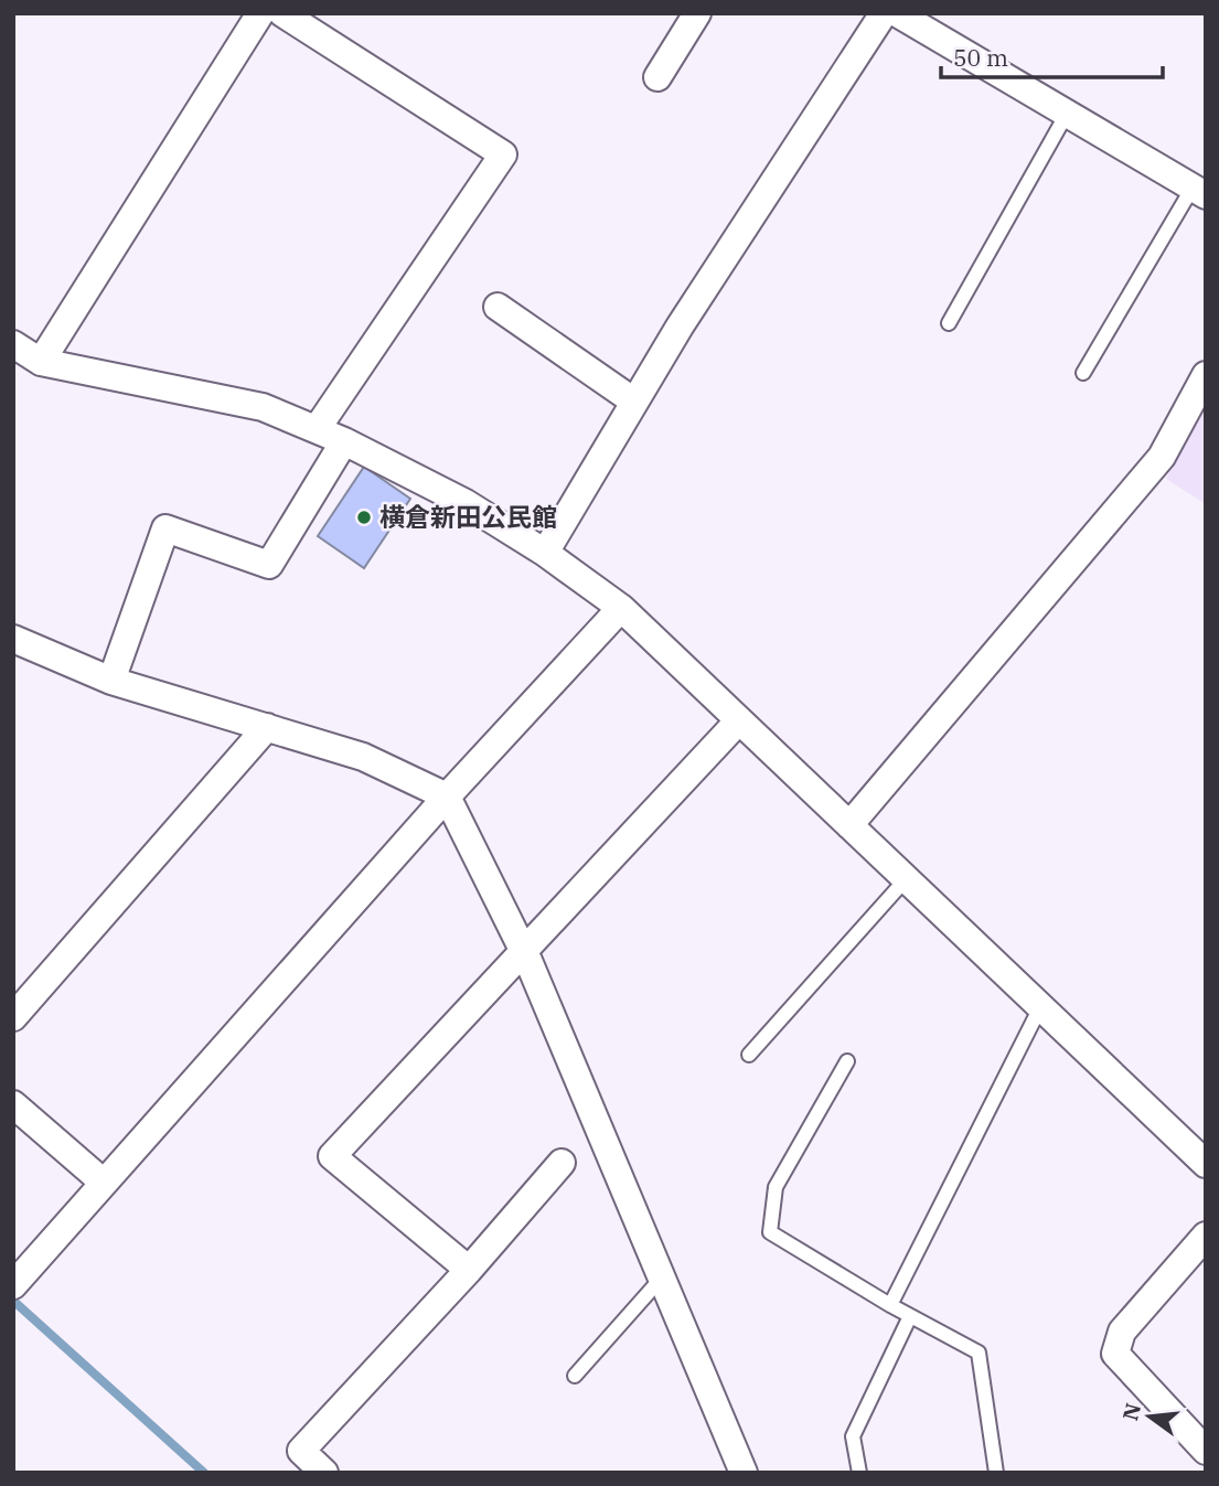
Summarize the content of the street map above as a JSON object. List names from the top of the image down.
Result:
{
  "places": ["横倉新田公民館"],
  "scale_bar": "50 m",
  "north": "left"
}
